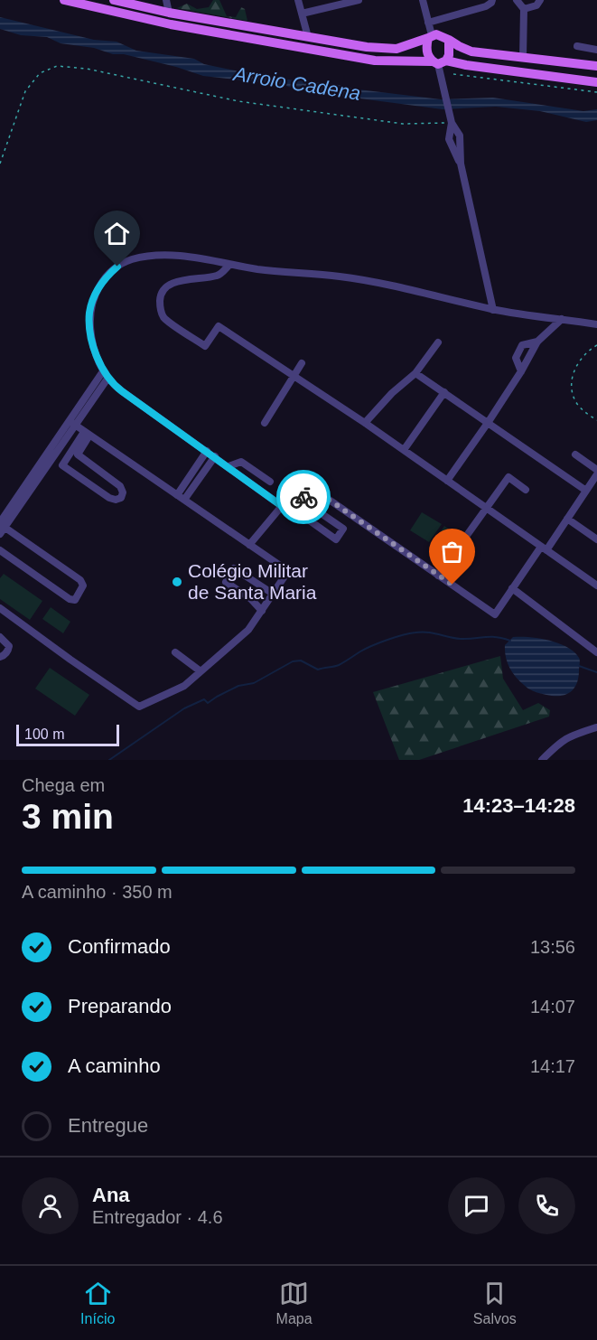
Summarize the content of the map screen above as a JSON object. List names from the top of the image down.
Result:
{
  "water": ["Arroio Cadena"],
  "places": ["Colégio Militar de Santa Maria"],
  "scale_bar": "100 m",
  "page": {
    "scale": "100 m",
    "heading": ["3 min", "Chega em", "14:23–14:28"],
    "panel": ["Ana", "Entregador · 4.6"],
    "bar": "A caminho · 350 m",
    "list": [
      ["Confirmado", "13:56"],
      ["Preparando", "14:07"],
      ["A caminho", "14:17"],
      "Entregue"
    ],
    "tabs": ["Início", "Mapa", "Salvos"]
  }
}
